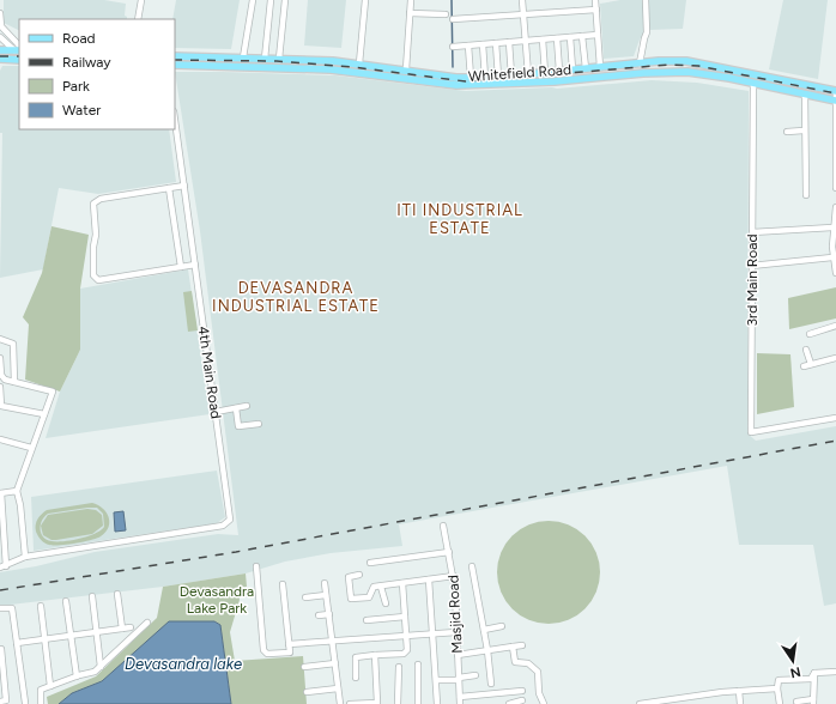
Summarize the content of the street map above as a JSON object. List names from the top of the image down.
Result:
{
  "streets": {
    "main road": ["Whitefield Road"],
    "street": ["3rd Main Road", "4th Main Road", "Masjid Road"]
  },
  "crossings": [
    ["Whitefield Road", "3rd Main Road"]
  ],
  "districts": ["ITI INDUSTRIAL ESTATE", "DEVASANDRA INDUSTRIAL ESTATE"],
  "water": ["Devasandra lake"],
  "parks": ["Devasandra Lake Park"],
  "legend": [
    "Road",
    "Railway",
    "Park",
    "Water"
  ],
  "north": "bottom"
}
